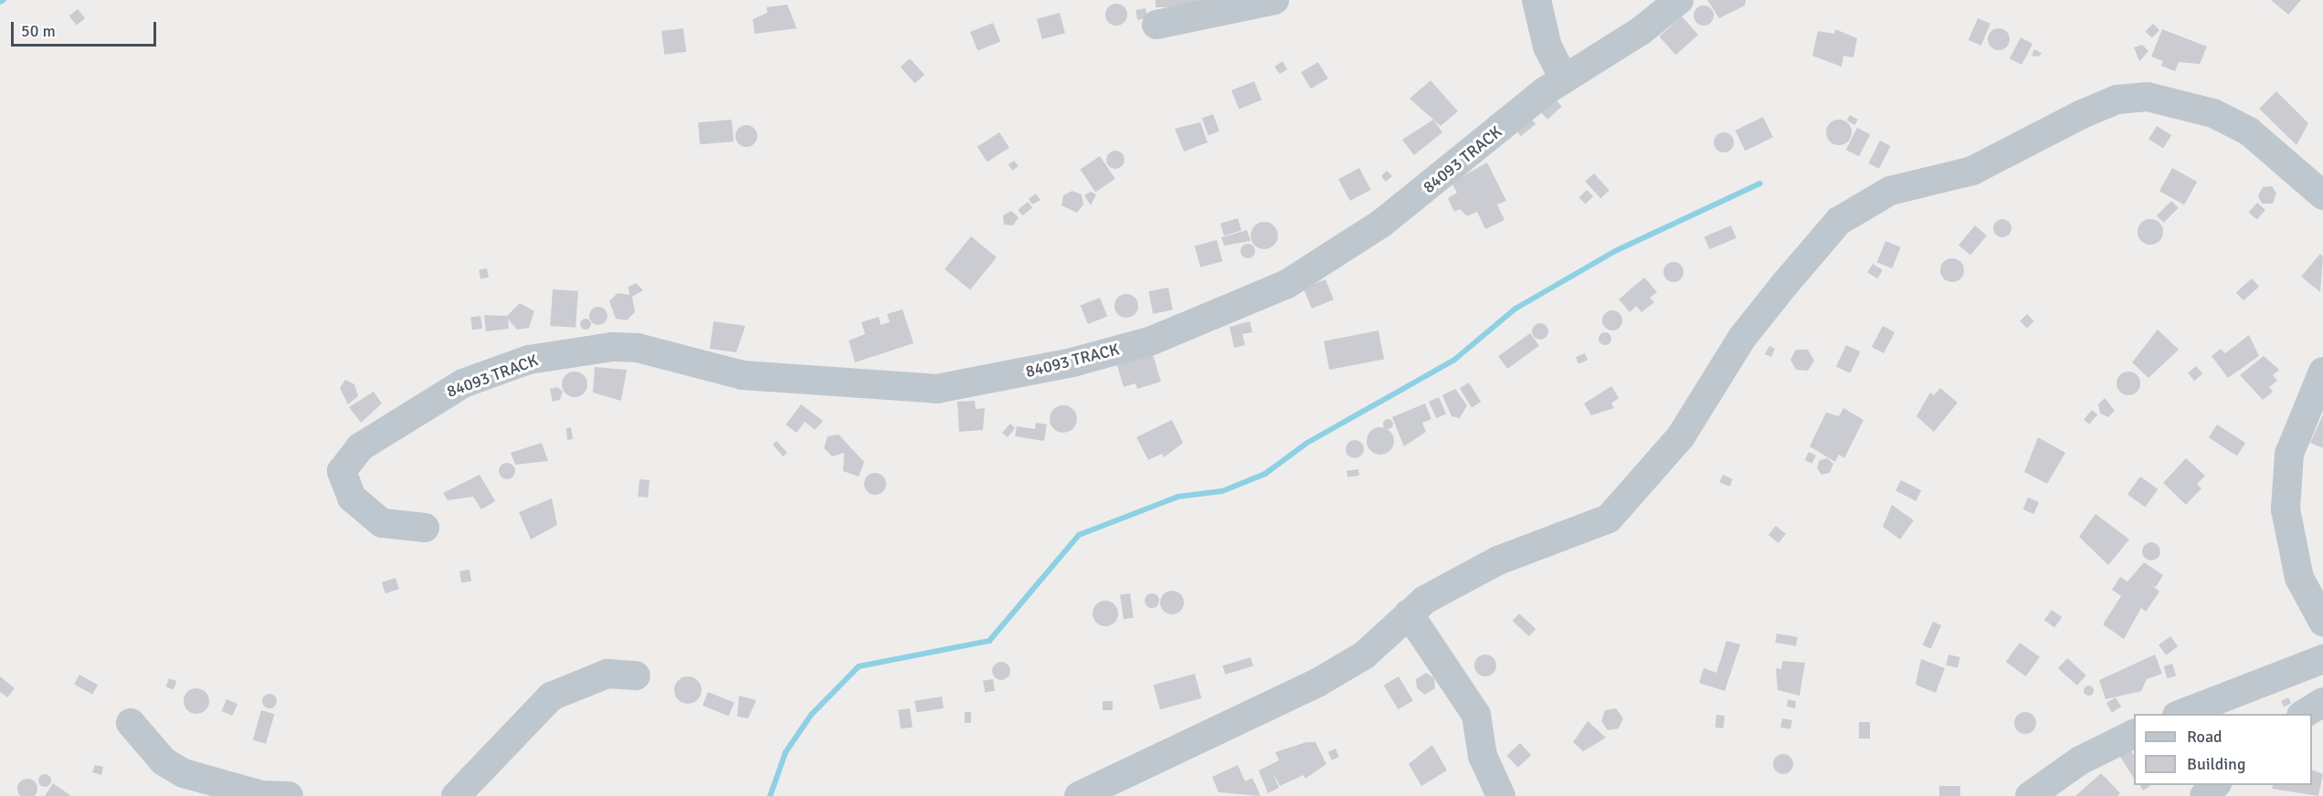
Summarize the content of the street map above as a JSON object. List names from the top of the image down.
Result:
{
  "streets": {
    "street": ["84093 TRACK"]
  },
  "legend": ["Road", "Building"],
  "scale_bar": "50 m"
}
